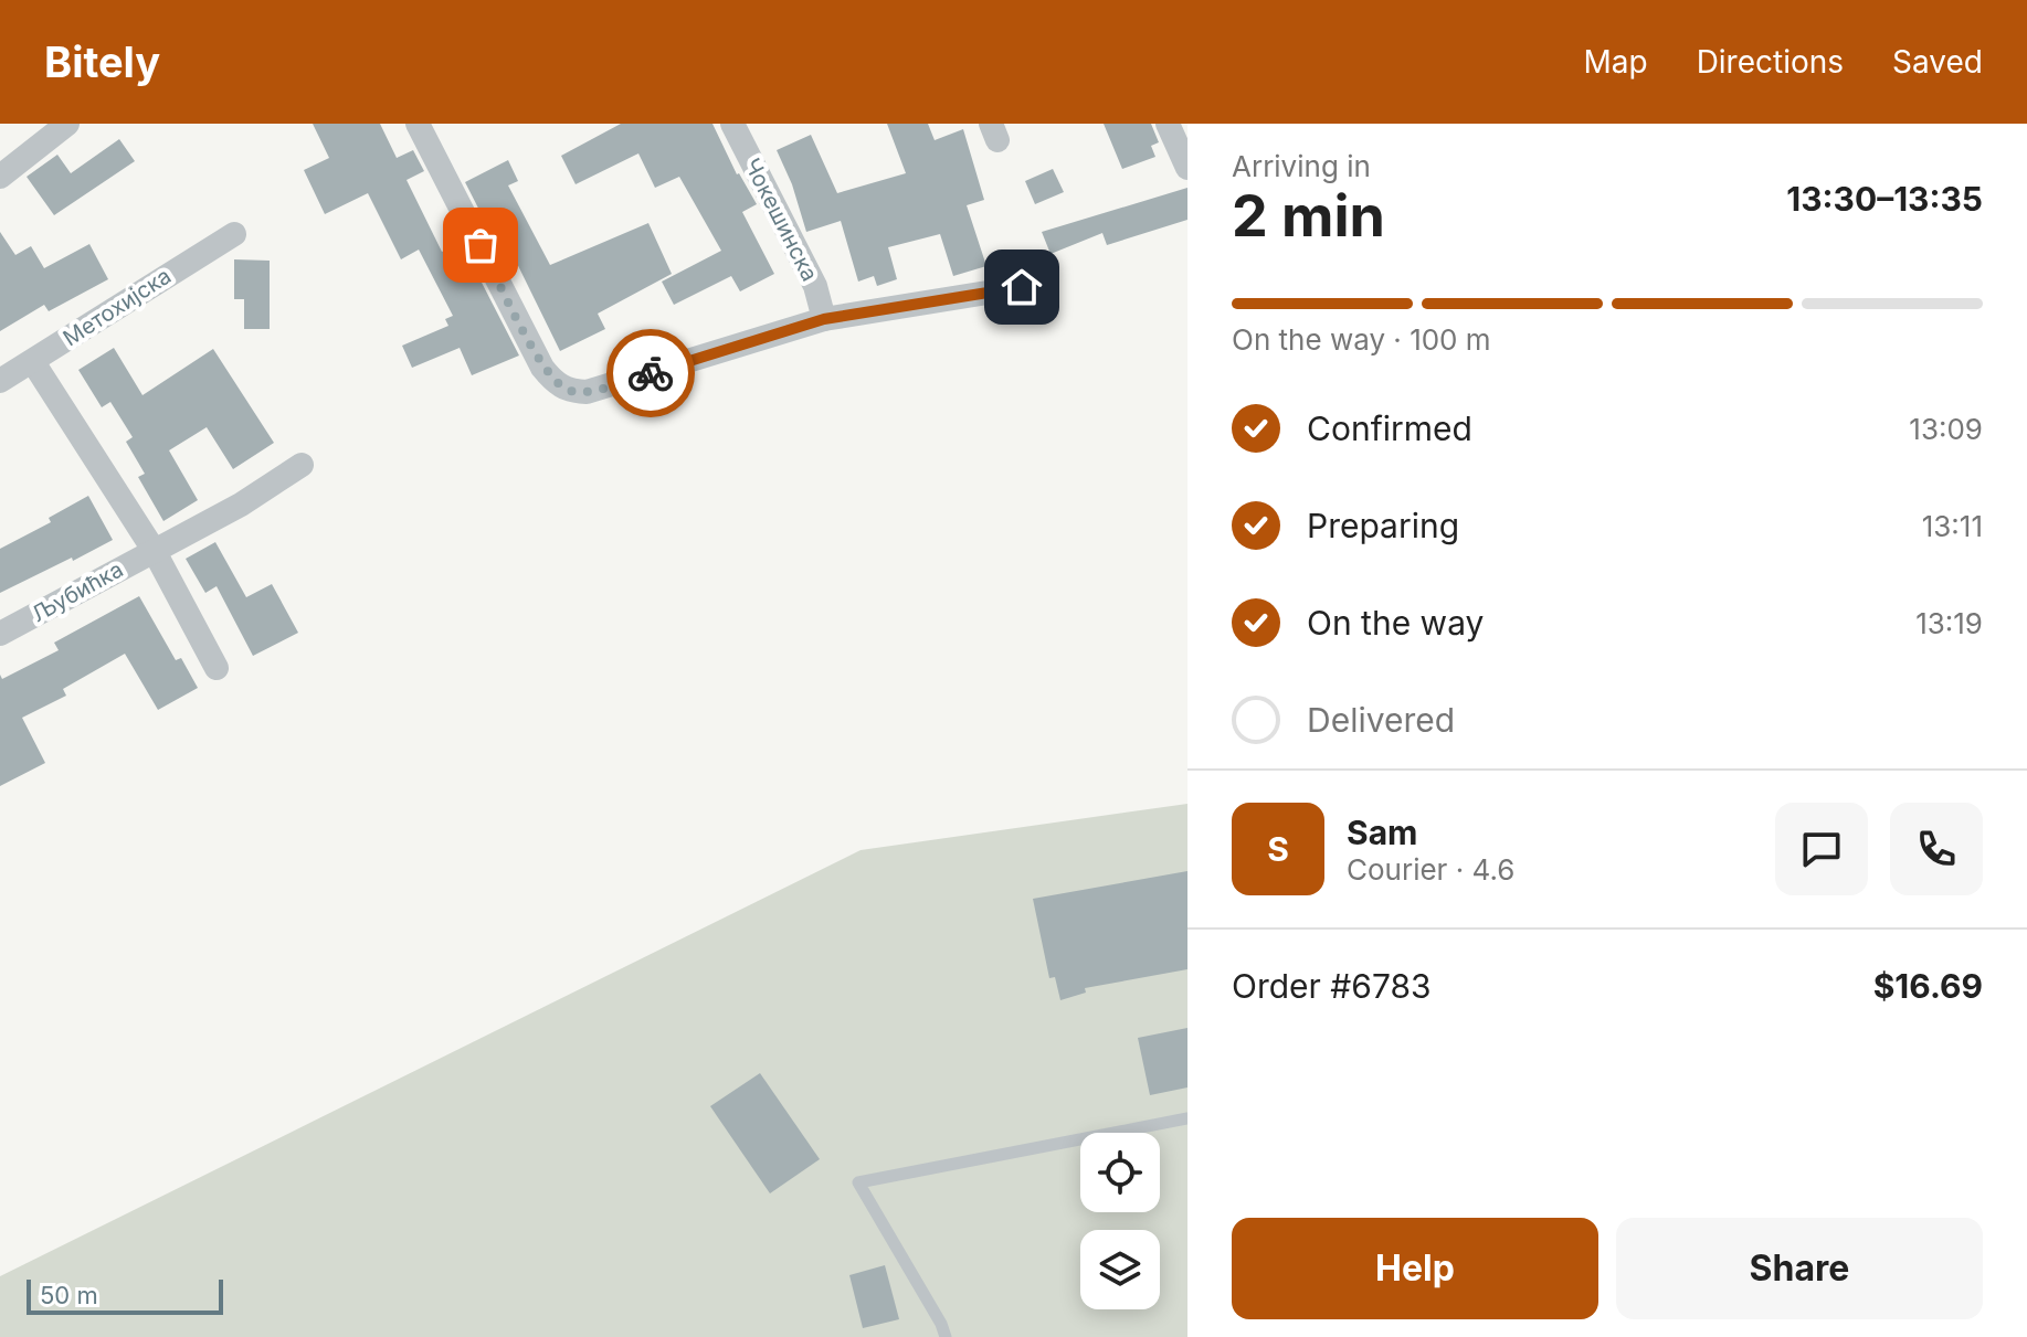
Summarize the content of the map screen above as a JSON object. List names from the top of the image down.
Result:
{
  "streets": {
    "street": ["Чокешинска", "Метохијска", "Љубићка"]
  },
  "scale_bar": "50 m",
  "page": {
    "header": "Bitely",
    "nav": ["Map", "Directions", "Saved"],
    "heading": ["2 min", "Arriving in", "13:30–13:35"],
    "panel": [
      "Sam",
      "Courier · 4.6",
      "Order #6783",
      "$16.69"
    ],
    "bar": "On the way · 100 m",
    "list": [
      ["Confirmed", "13:09"],
      ["Preparing", "13:11"],
      ["On the way", "13:19"],
      "Delivered"
    ],
    "round": "S",
    "buttons": ["Help", "Share"],
    "scale": "50 m"
  }
}
